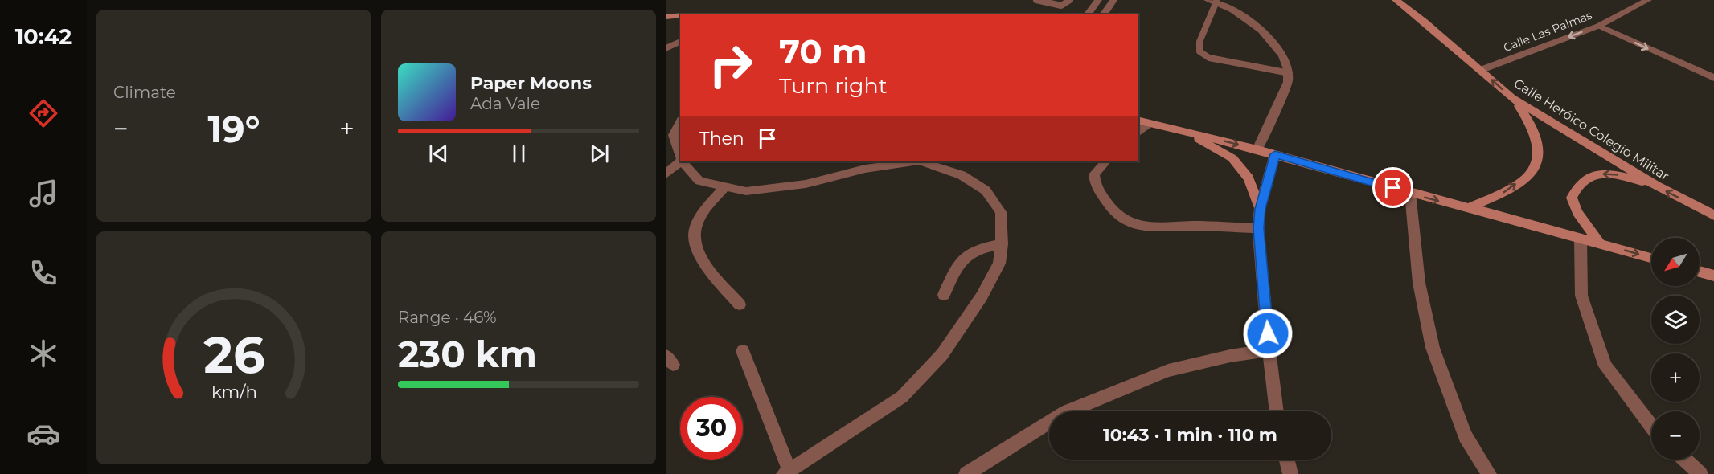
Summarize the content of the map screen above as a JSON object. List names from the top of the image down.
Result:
{
  "streets": {
    "main road": ["Calle Heróico Colegio Militar"],
    "street": ["Calle Las Palmas"]
  },
  "crossings": [
    ["Calle Las Palmas", "Calle Heróico Colegio Militar"]
  ],
  "one_way": ["Calle Las Palmas"],
  "north": "bottom left",
  "page": {
    "tabs": "10:42",
    "tile": [
      "Climate",
      ["Range · 46%", "230 km"]
    ],
    "turn": ["70 m", "Turn right"],
    "song": ["Paper Moons", "Ada Vale"],
    "heat": ["−", "19°", "+"],
    "then": "Then",
    "map_buttons": ["+", "−"],
    "limit": "30",
    "trip": "10:43 · 1 min · 110 m",
    "gauge": ["26", "km/h"]
  }
}
